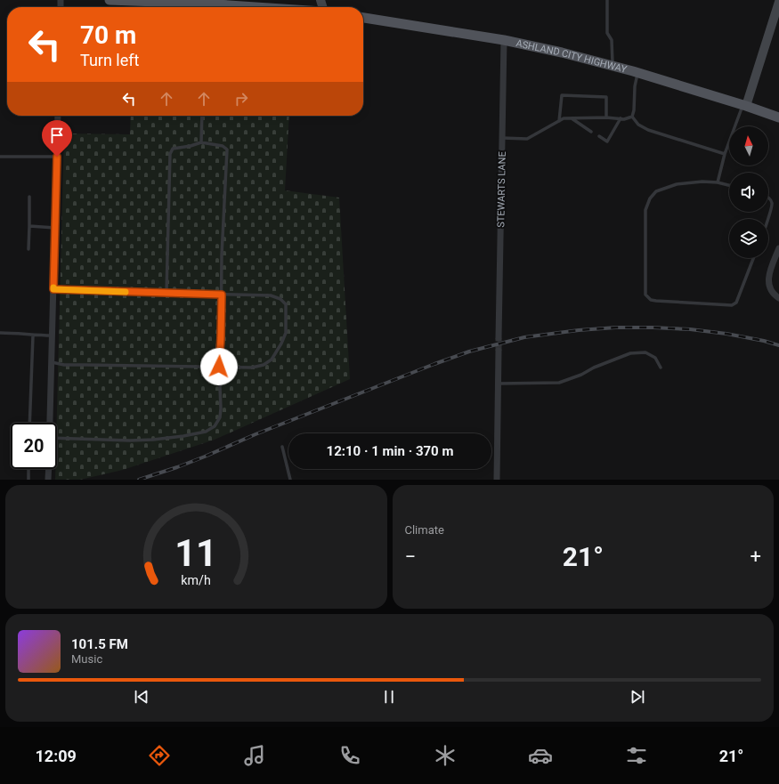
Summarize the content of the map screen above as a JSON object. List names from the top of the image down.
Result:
{
  "streets": {
    "main road": ["ASHLAND CITY HIGHWAY"],
    "street": ["STEWARTS LANE"]
  },
  "crossings": [
    ["ASHLAND CITY HIGHWAY", "STEWARTS LANE"]
  ],
  "north": "top",
  "page": {
    "turn": ["70 m", "Turn left"],
    "limit": "20",
    "trip": "12:10 · 1 min · 370 m",
    "tile": "Climate",
    "heat": ["−", "21°", "+"],
    "song": ["101.5 FM", "Music"],
    "tabs": ["12:09", "21°"],
    "gauge": ["11", "km/h"]
  }
}
